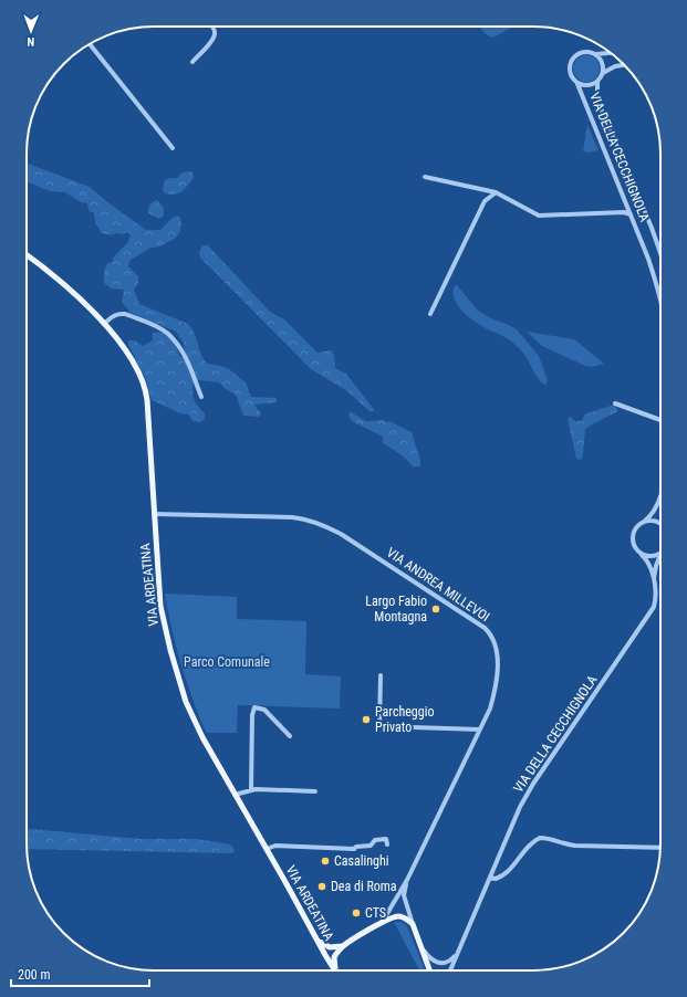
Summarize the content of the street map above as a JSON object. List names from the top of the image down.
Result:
{
  "streets": {
    "main road": ["VIA ARDEATINA", "VIA ANDREA MILLEVOI"],
    "street": ["VIA DELLA CECCHIGNOLA"]
  },
  "crossings": [
    ["VIA ARDEATINA", "VIA ANDREA MILLEVOI"]
  ],
  "parks": ["Parco Comunale"],
  "places": [
    "Largo Fabio Montagna",
    "Parcheggio Privato",
    "Casalinghi",
    "Dea di Roma",
    "CTS"
  ],
  "scale_bar": "200 m",
  "north": "bottom"
}
